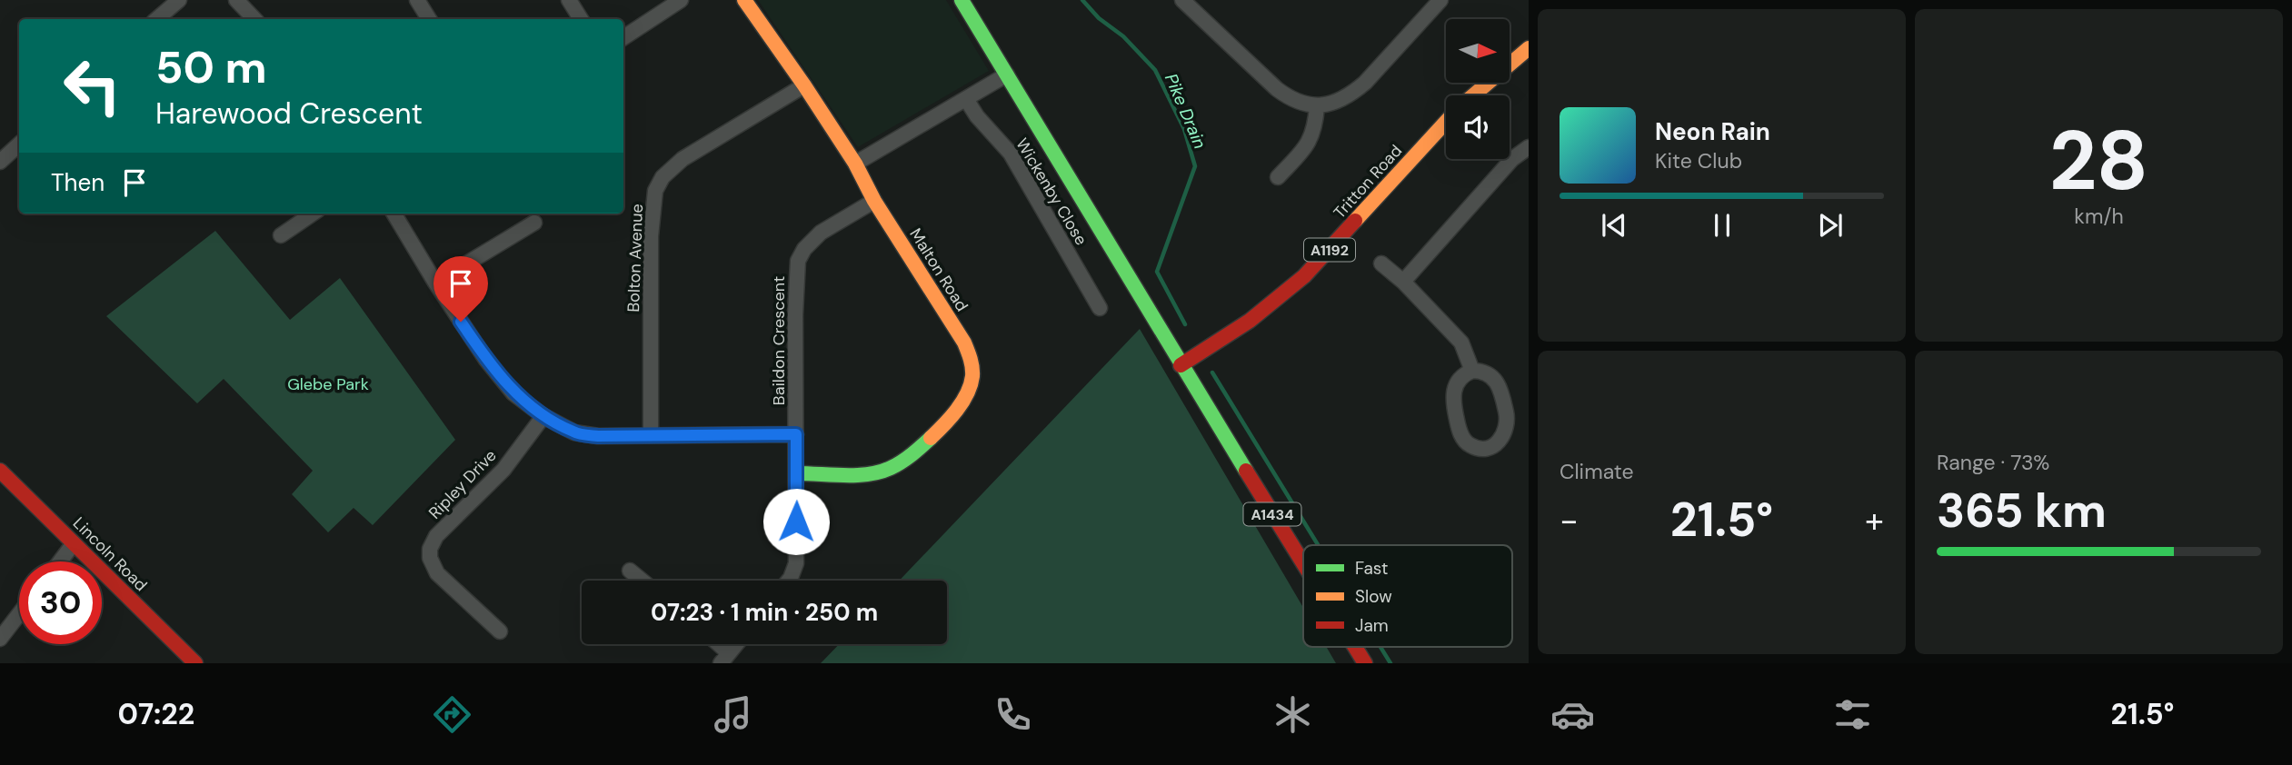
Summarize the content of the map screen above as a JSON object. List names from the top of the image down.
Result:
{
  "streets": {
    "main road": [
      "Tritton Road",
      "A1192",
      "Malton Road",
      "A1434",
      "Lincoln Road"
    ],
    "street": [
      "Wickenby Close",
      "Bolton Avenue",
      "Baildon Crescent",
      "Ripley Drive"
    ]
  },
  "crossings": [
    ["Tritton Road", "A1434"],
    ["Bolton Avenue", "Malton Road"],
    ["Malton Road", "Baildon Crescent"]
  ],
  "water": ["Pike Drain"],
  "parks": ["Glebe Park"],
  "legend": ["Fast", "Slow", "Jam"],
  "north": "right",
  "page": {
    "tile": [
      ["28", "km/h"],
      "Climate",
      ["Range · 73%", "365 km"]
    ],
    "turn": ["50 m", "Harewood Crescent"],
    "song": ["Neon Rain", "Kite Club"],
    "then": "Then",
    "heat": ["−", "21.5°", "+"],
    "limit": "30",
    "trip": "07:23 · 1 min · 250 m",
    "tabs": ["07:22", "21.5°"]
  }
}
